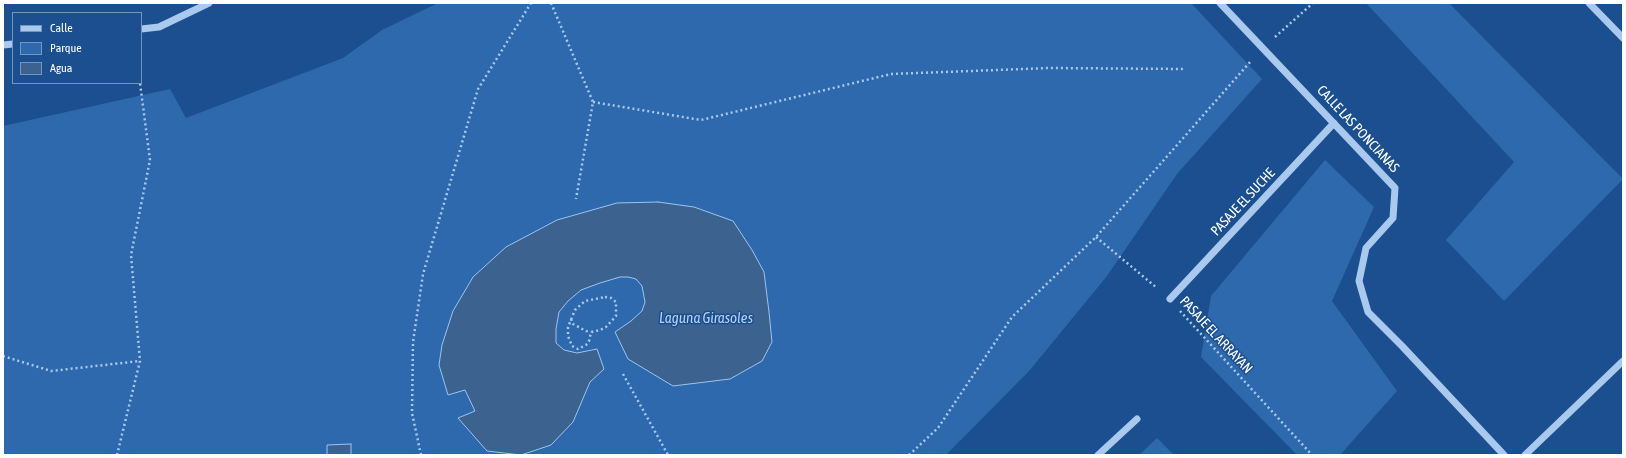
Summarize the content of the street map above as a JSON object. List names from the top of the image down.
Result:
{
  "streets": {
    "street": ["CALLE LAS PONCIANAS", "PASAJE EL SUCHE"],
    "path": ["PASAJE EL ARRAYAN"]
  },
  "crossings": [
    ["CALLE LAS PONCIANAS", "PASAJE EL SUCHE"],
    ["PASAJE EL SUCHE", "PASAJE EL ARRAYAN"]
  ],
  "water": ["Laguna Girasoles"],
  "legend": ["Calle", "Parque", "Agua"]
}
